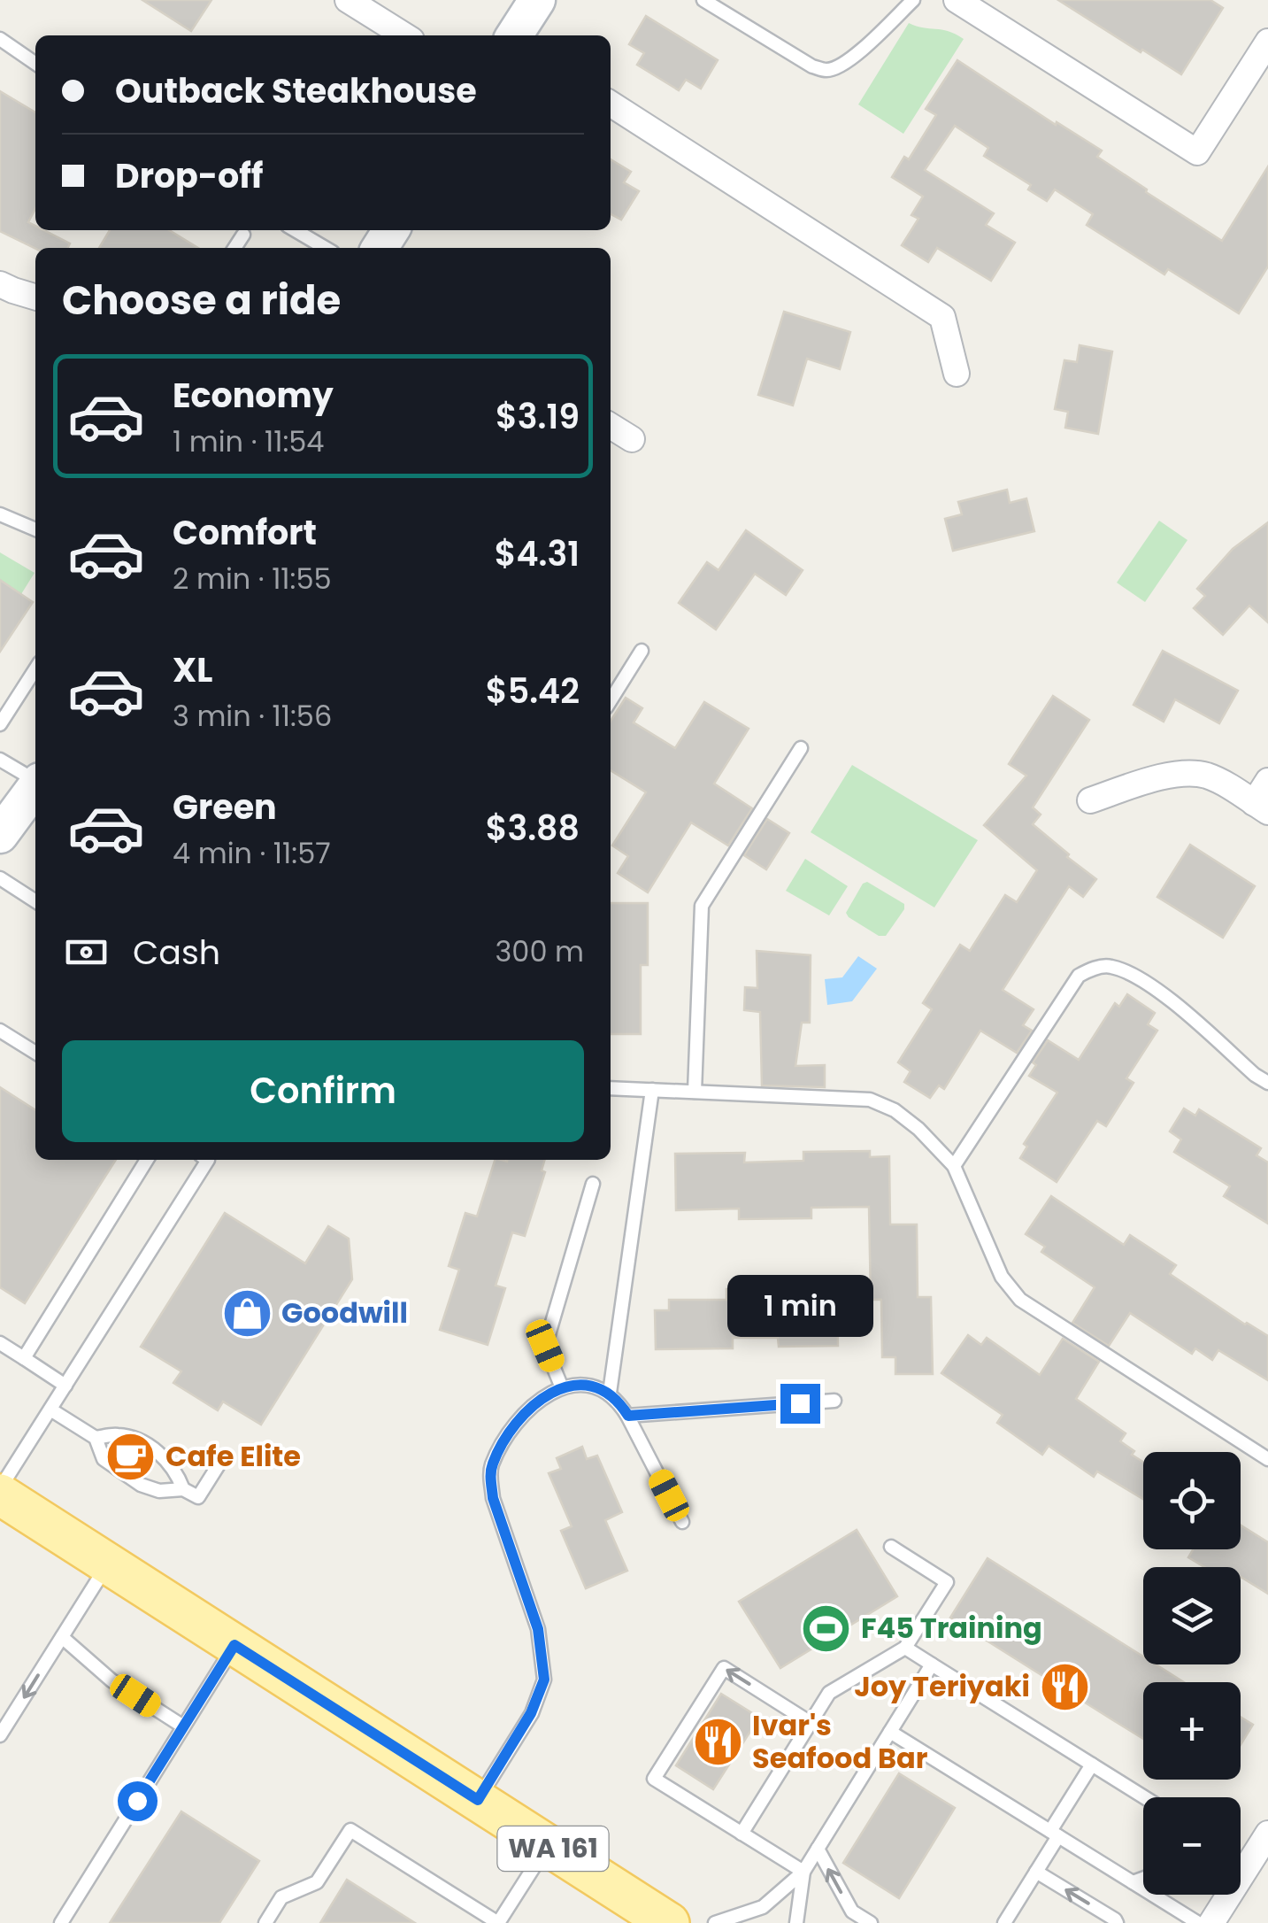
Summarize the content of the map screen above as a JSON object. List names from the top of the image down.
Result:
{
  "streets": {
    "main road": ["WA 161"]
  },
  "places": {
    "shop": ["Goodwill"],
    "cafe": ["Cafe Elite"],
    "sports": ["F45 Training"],
    "restaurant": ["Joy Teriyaki", "Ivar's Seafood Bar"]
  },
  "page": {
    "banner": ["Outback Steakhouse", "Drop-off"],
    "heading": "Choose a ride",
    "list": [
      {
        "name": "Economy",
        "note": "1 min · 11:54",
        "value": "$3.19"
      },
      {
        "name": "Comfort",
        "note": "2 min · 11:55",
        "value": "$4.31"
      },
      {
        "name": "XL",
        "note": "3 min · 11:56",
        "value": "$5.42"
      },
      {
        "name": "Green",
        "note": "4 min · 11:57",
        "value": "$3.88"
      }
    ],
    "pay": ["Cash", "300 m"],
    "buttons": "Confirm",
    "bubble": "1 min",
    "map_buttons": ["+", "−"]
  }
}
